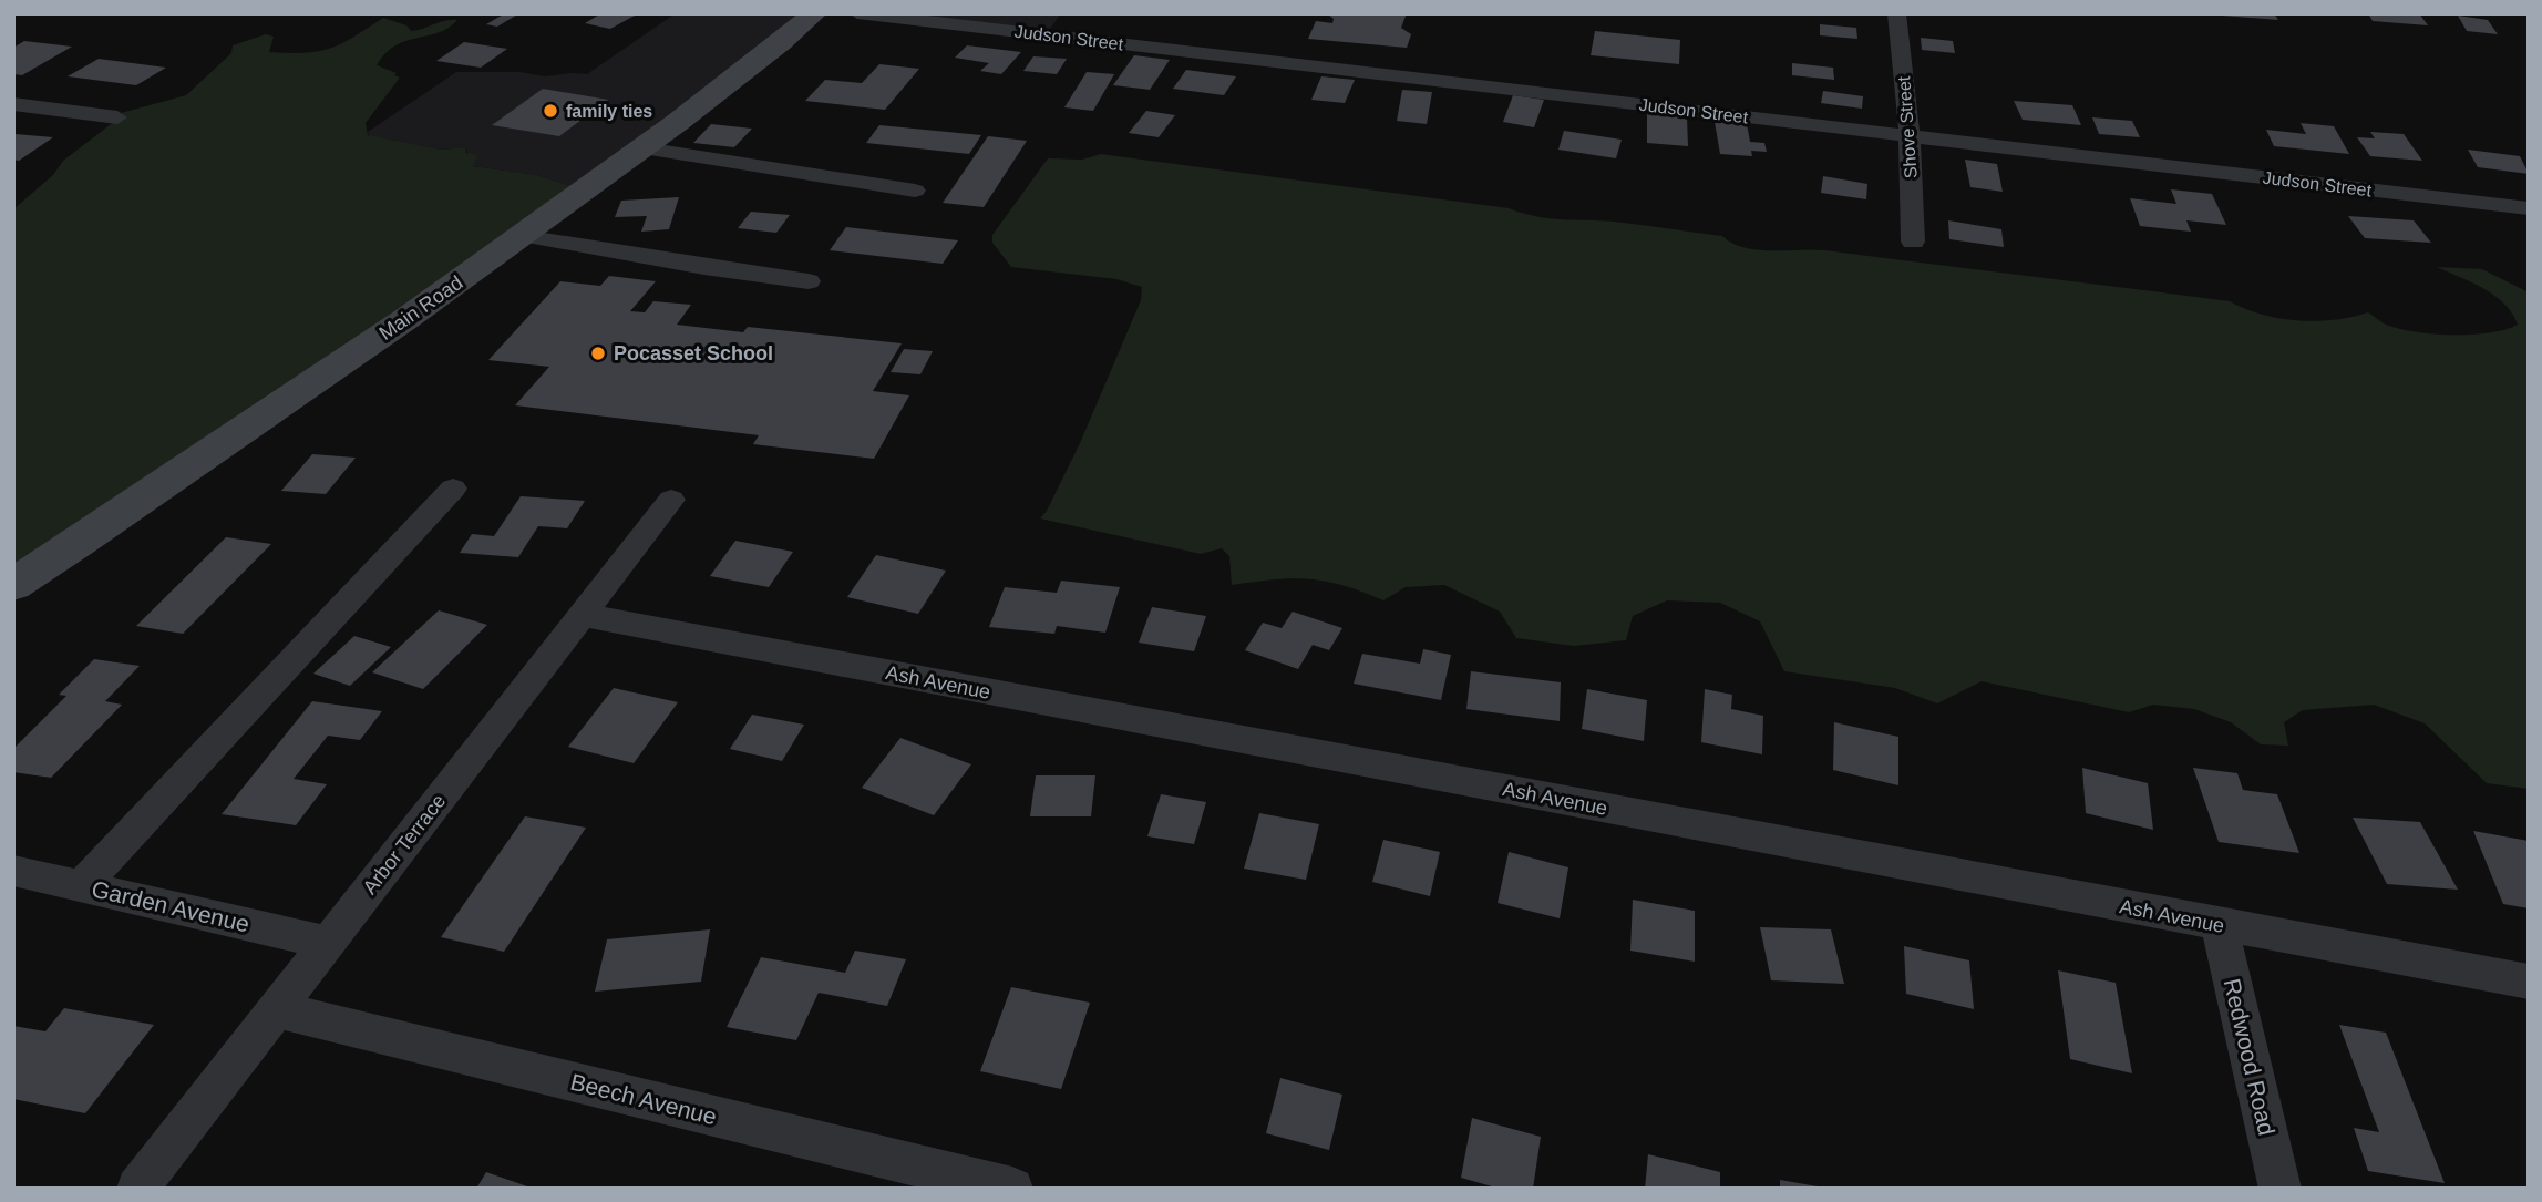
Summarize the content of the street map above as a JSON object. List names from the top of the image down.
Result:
{
  "streets": {
    "main road": ["Main Road"],
    "street": [
      "Judson Street",
      "Shove Street",
      "Ash Avenue",
      "Arbor Terrace",
      "Garden Avenue",
      "Redwood Road",
      "Beech Avenue"
    ]
  },
  "crossings": [
    ["Judson Street", "Shove Street"],
    ["Ash Avenue", "Arbor Terrace"],
    ["Ash Avenue", "Redwood Road"],
    ["Arbor Terrace", "Garden Avenue"],
    ["Arbor Terrace", "Beech Avenue"]
  ],
  "places": ["family ties", "Pocasset School"]
}
